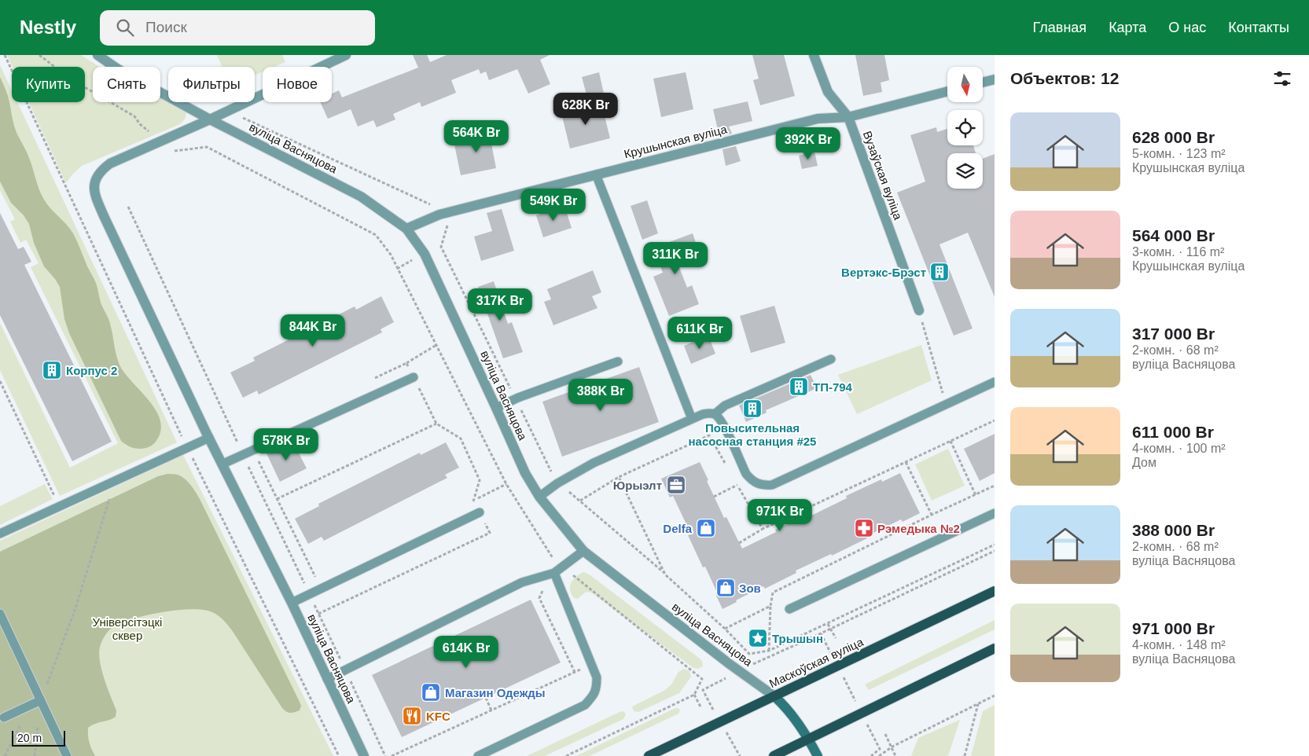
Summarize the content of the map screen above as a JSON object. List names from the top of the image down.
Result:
{
  "streets": {
    "main road": ["Маскоўская вуліца"],
    "street": ["Крушынская вуліца", "вуліца Васняцова", "Вузаўская вуліца"]
  },
  "crossings": [
    ["Крушынская вуліца", "вуліца Васняцова"],
    ["Крушынская вуліца", "Вузаўская вуліца"],
    ["вуліца Васняцова", "Маскоўская вуліца"]
  ],
  "parks": ["Універсітэцкі сквер"],
  "places": {
    "building": [
      "Вертэкс-Брэст",
      "Корпус 2",
      "ТП-794",
      "Повысительная насосная станция #25"
    ],
    "office": ["Юрыэлт"],
    "shop": ["Delfa", "Зов", "Магазин Одежды"],
    "pharmacy": ["Рэмедыка №2"],
    "place": ["Трышын"],
    "restaurant": ["KFC"]
  },
  "scale_bar": "20 m",
  "north": "bottom",
  "page": {
    "header": "Nestly",
    "search": "Поиск",
    "nav": [
      "Главная",
      "Карта",
      "О нас",
      "Контакты"
    ],
    "heading": "Объектов: 12",
    "chip": [
      "Купить",
      "Снять",
      "Фильтры",
      "Новое"
    ],
    "price": [
      "628K Br",
      "564K Br",
      "392K Br",
      "549K Br",
      "311K Br",
      "317K Br",
      "844K Br",
      "611K Br",
      "388K Br",
      "578K Br",
      "971K Br",
      "614K Br"
    ],
    "list": [
      {
        "name": "628 000 Br",
        "note": "5-комн. · 123 m² · Крушынская вуліца"
      },
      {
        "name": "564 000 Br",
        "note": "3-комн. · 116 m² · Крушынская вуліца"
      },
      {
        "name": "317 000 Br",
        "note": "2-комн. · 68 m² · вуліца Васняцова"
      },
      {
        "name": "611 000 Br",
        "note": "4-комн. · 100 m² · Дом"
      },
      {
        "name": "388 000 Br",
        "note": "2-комн. · 68 m² · вуліца Васняцова"
      },
      {
        "name": "971 000 Br",
        "note": "4-комн. · 148 m² · вуліца Васняцова"
      }
    ],
    "scale": "20 m"
  }
}
